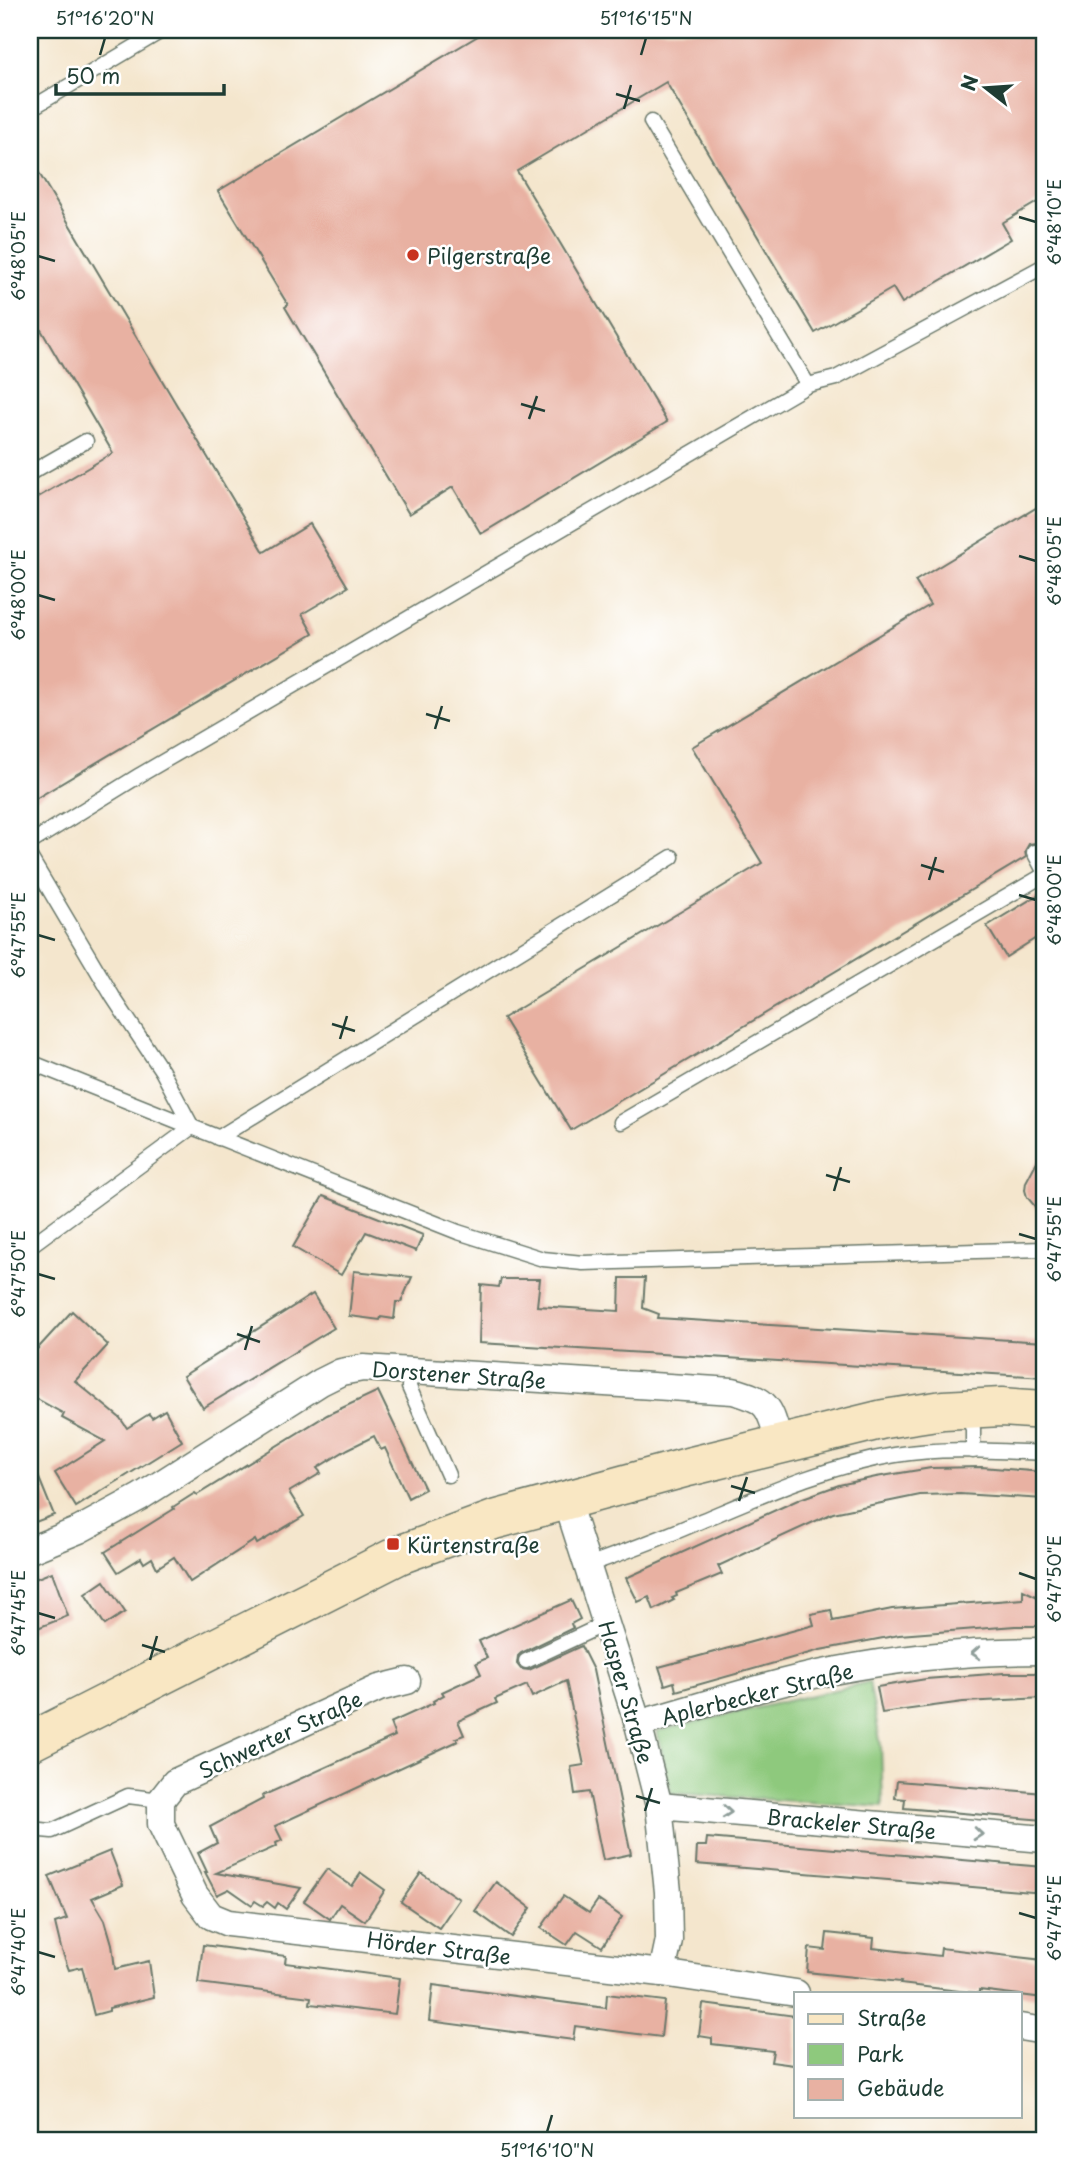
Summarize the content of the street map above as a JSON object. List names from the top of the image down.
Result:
{
  "streets": {
    "street": [
      "Dorstener Straße",
      "Hasper Straße",
      "Aplerbecker Straße",
      "Schwerter Straße",
      "Brackeler Straße",
      "Hörder Straße"
    ]
  },
  "crossings": [
    ["Hasper Straße", "Aplerbecker Straße"],
    ["Hasper Straße", "Brackeler Straße"],
    ["Hasper Straße", "Hörder Straße"],
    ["Schwerter Straße", "Hörder Straße"]
  ],
  "one_way": ["Aplerbecker Straße", "Brackeler Straße"],
  "places": {
    "other": ["Pilgerstraße"],
    "transit": ["Kürtenstraße"]
  },
  "legend": ["Straße", "Park", "Gebäude"],
  "scale_bar": "50 m",
  "north": "left",
  "coordinates": [
    "51°16'20\"N",
    "51°16'15\"N",
    "6°48'10\"E",
    "6°48'05\"E",
    "6°48'00\"E",
    "6°47'55\"E",
    "6°47'50\"E",
    "6°47'45\"E",
    "6°47'40\"E",
    "51°16'10\"N"
  ]
}
